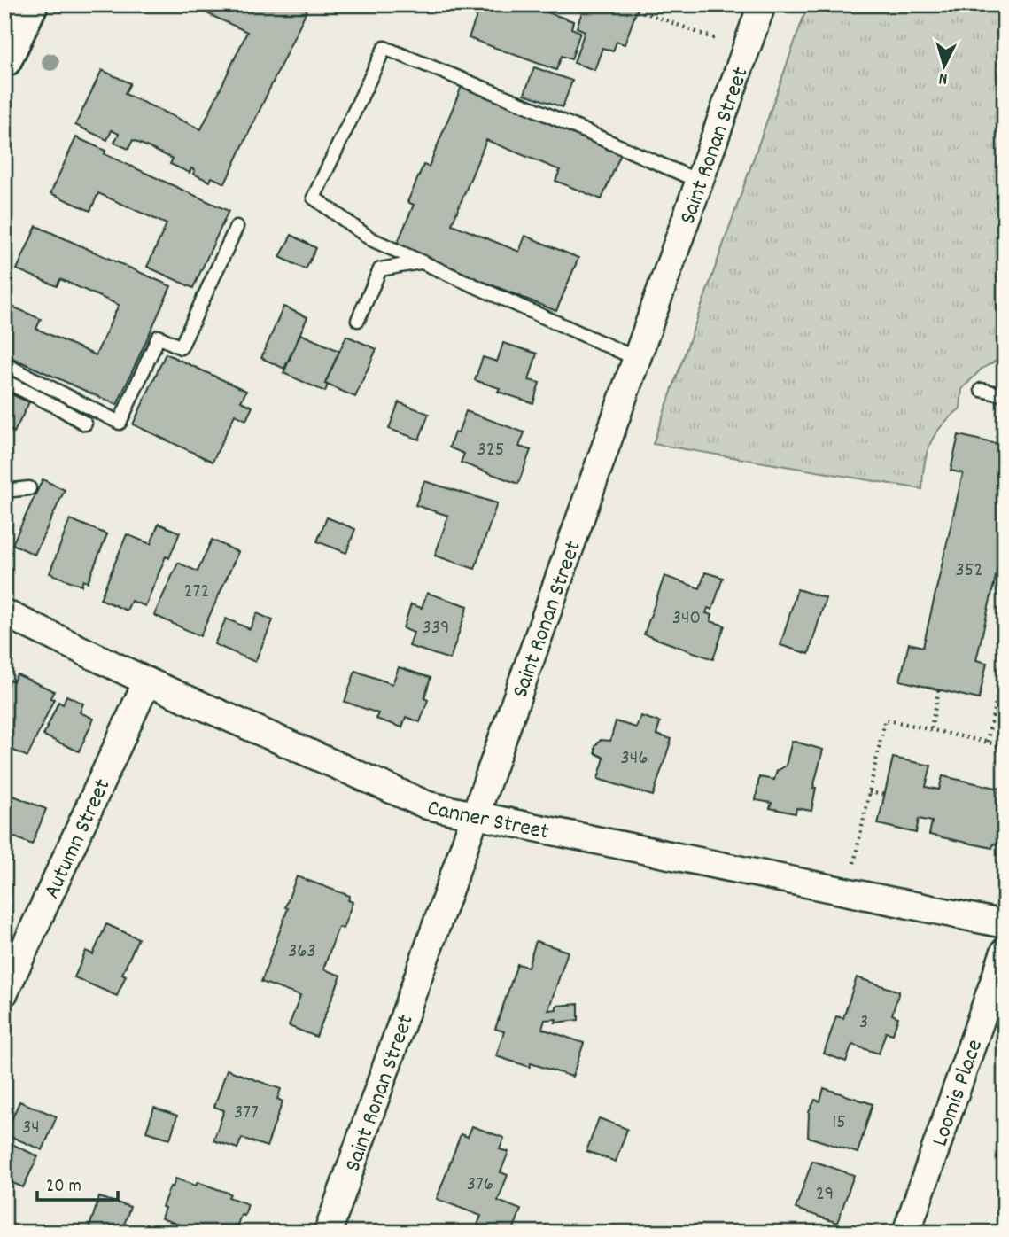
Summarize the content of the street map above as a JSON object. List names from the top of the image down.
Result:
{
  "streets": {
    "street": [
      "Saint Ronan Street",
      "Canner Street",
      "Autumn Street",
      "Loomis Place"
    ]
  },
  "crossings": [
    ["Saint Ronan Street", "Canner Street"],
    ["Canner Street", "Autumn Street"]
  ],
  "house_numbers": [
    "325",
    "352",
    "272",
    "340",
    "339",
    "346",
    "363",
    "3",
    "377",
    "15",
    "34",
    "376",
    "29"
  ],
  "scale_bar": "20 m",
  "north": "bottom"
}
